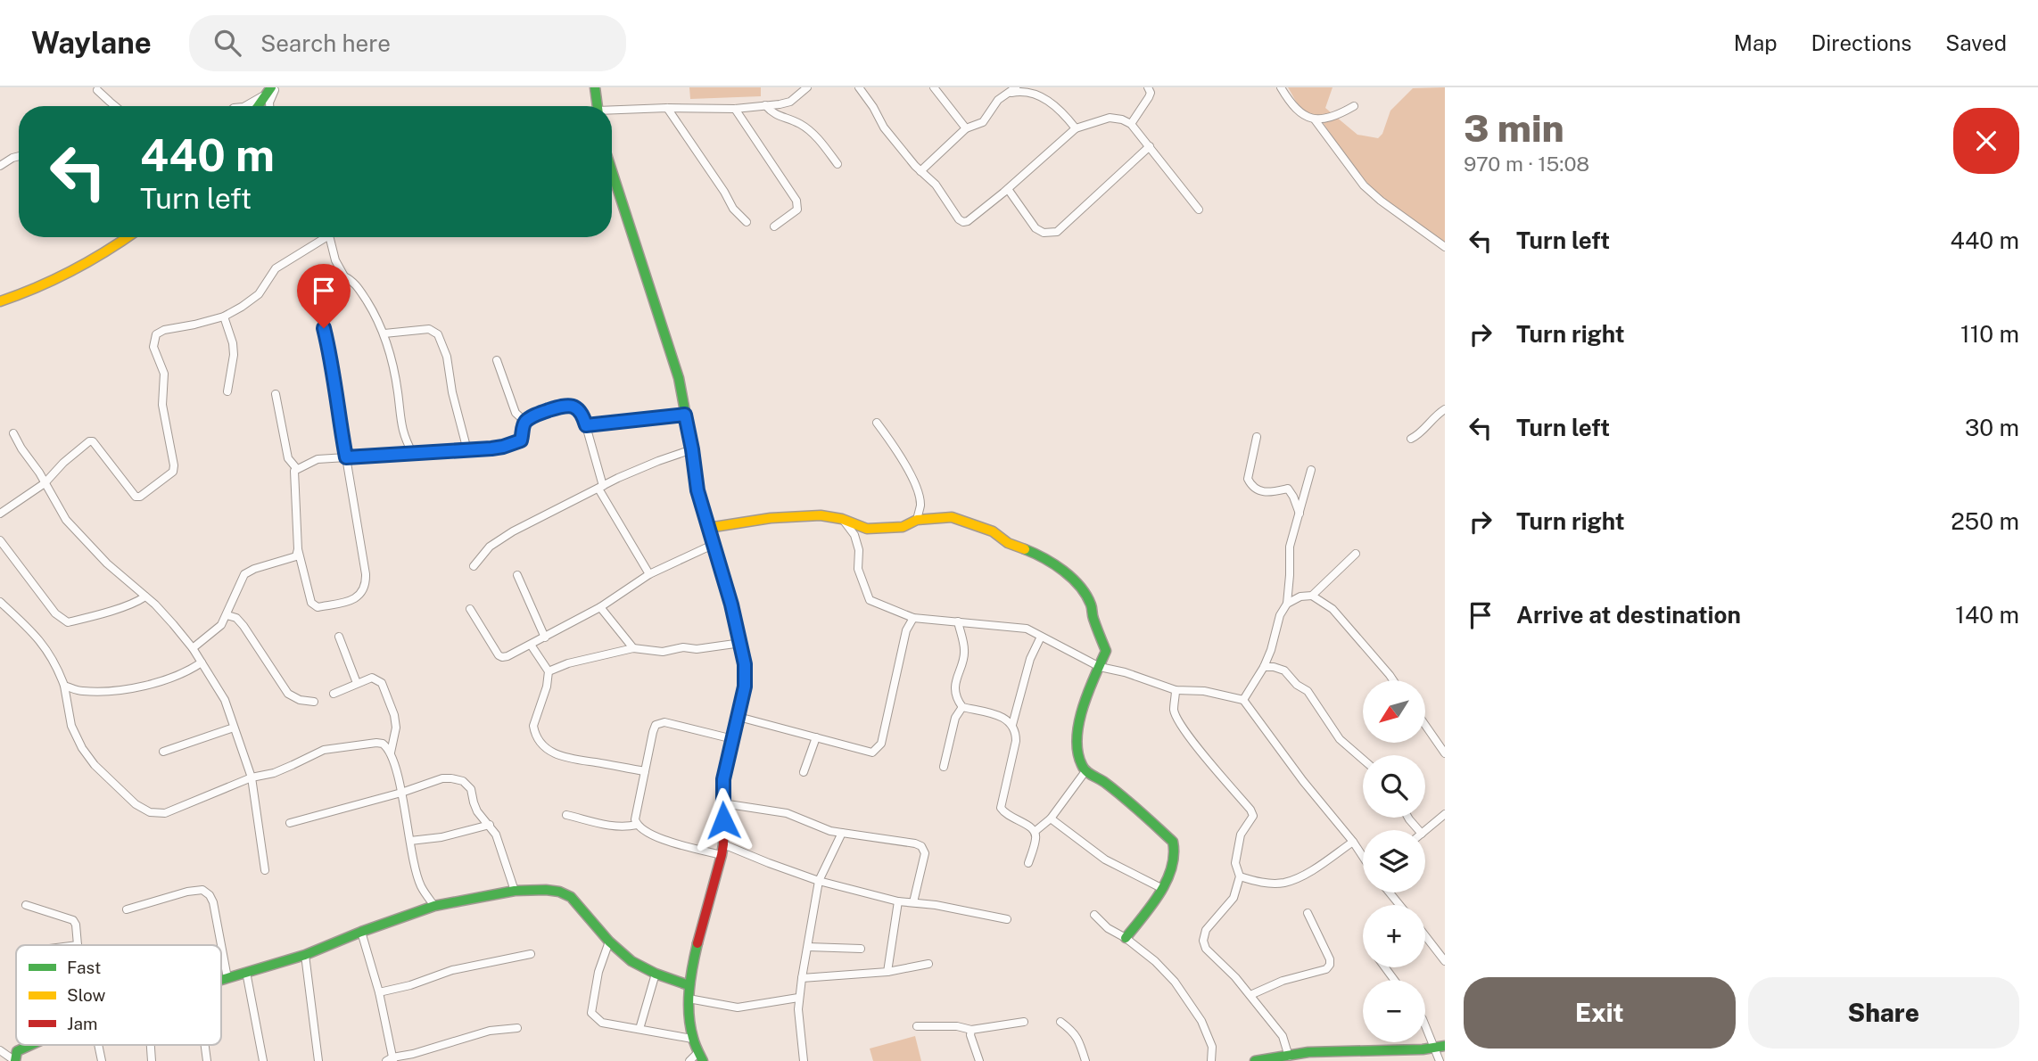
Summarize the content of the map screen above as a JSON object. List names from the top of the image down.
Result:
{
  "legend": ["Fast", "Slow", "Jam"],
  "north": "bottom left",
  "page": {
    "header": "Waylane",
    "search": "Search here",
    "nav": ["Map", "Directions", "Saved"],
    "heading": ["3 min", "970 m · 15:08"],
    "turn": ["440 m", "Turn left"],
    "list": [
      {
        "name": "Turn left",
        "value": "440 m"
      },
      {
        "name": "Turn right",
        "value": "110 m"
      },
      {
        "name": "Turn left",
        "value": "30 m"
      },
      {
        "name": "Turn right",
        "value": "250 m"
      },
      {
        "name": "Arrive at destination",
        "value": "140 m"
      }
    ],
    "map_buttons": ["+", "−"],
    "buttons": ["Exit", "Share"]
  }
}
